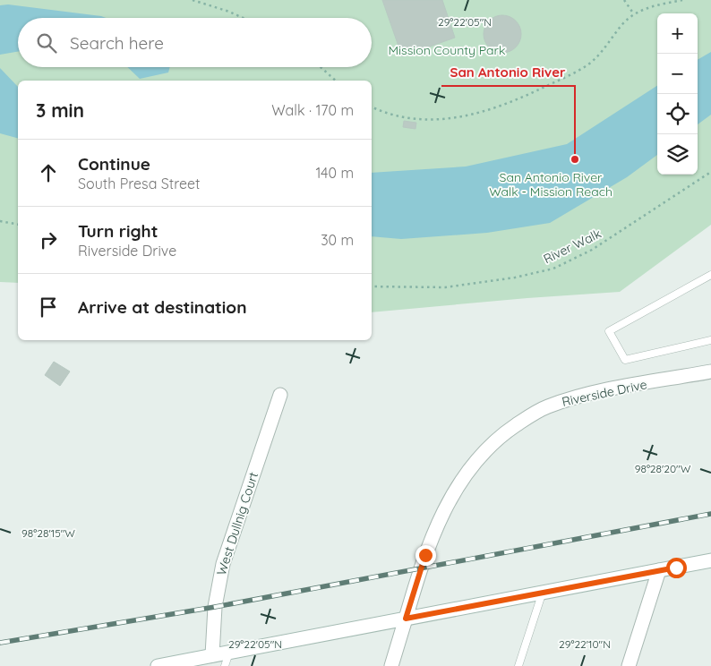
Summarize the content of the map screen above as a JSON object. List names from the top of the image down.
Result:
{
  "streets": {
    "street": ["Riverside Drive", "West Dullnig Court"],
    "path": ["River Walk"]
  },
  "parks": ["Mission County Park", "San Antonio River Walk - Mission Reach"],
  "places": ["San Antonio River"],
  "page": {
    "map_buttons": ["+", "−"],
    "search": "Search here",
    "heading": ["3 min", "Walk · 170 m"],
    "list": [
      ["Continue", "South Presa Street", "140 m"],
      ["Turn right", "Riverside Drive", "30 m"],
      "Arrive at destination"
    ]
  },
  "coordinates": [
    "29°22'05\"N",
    "98°28'20\"W",
    "98°28'15\"W",
    "29°22'10\"N"
  ]
}
